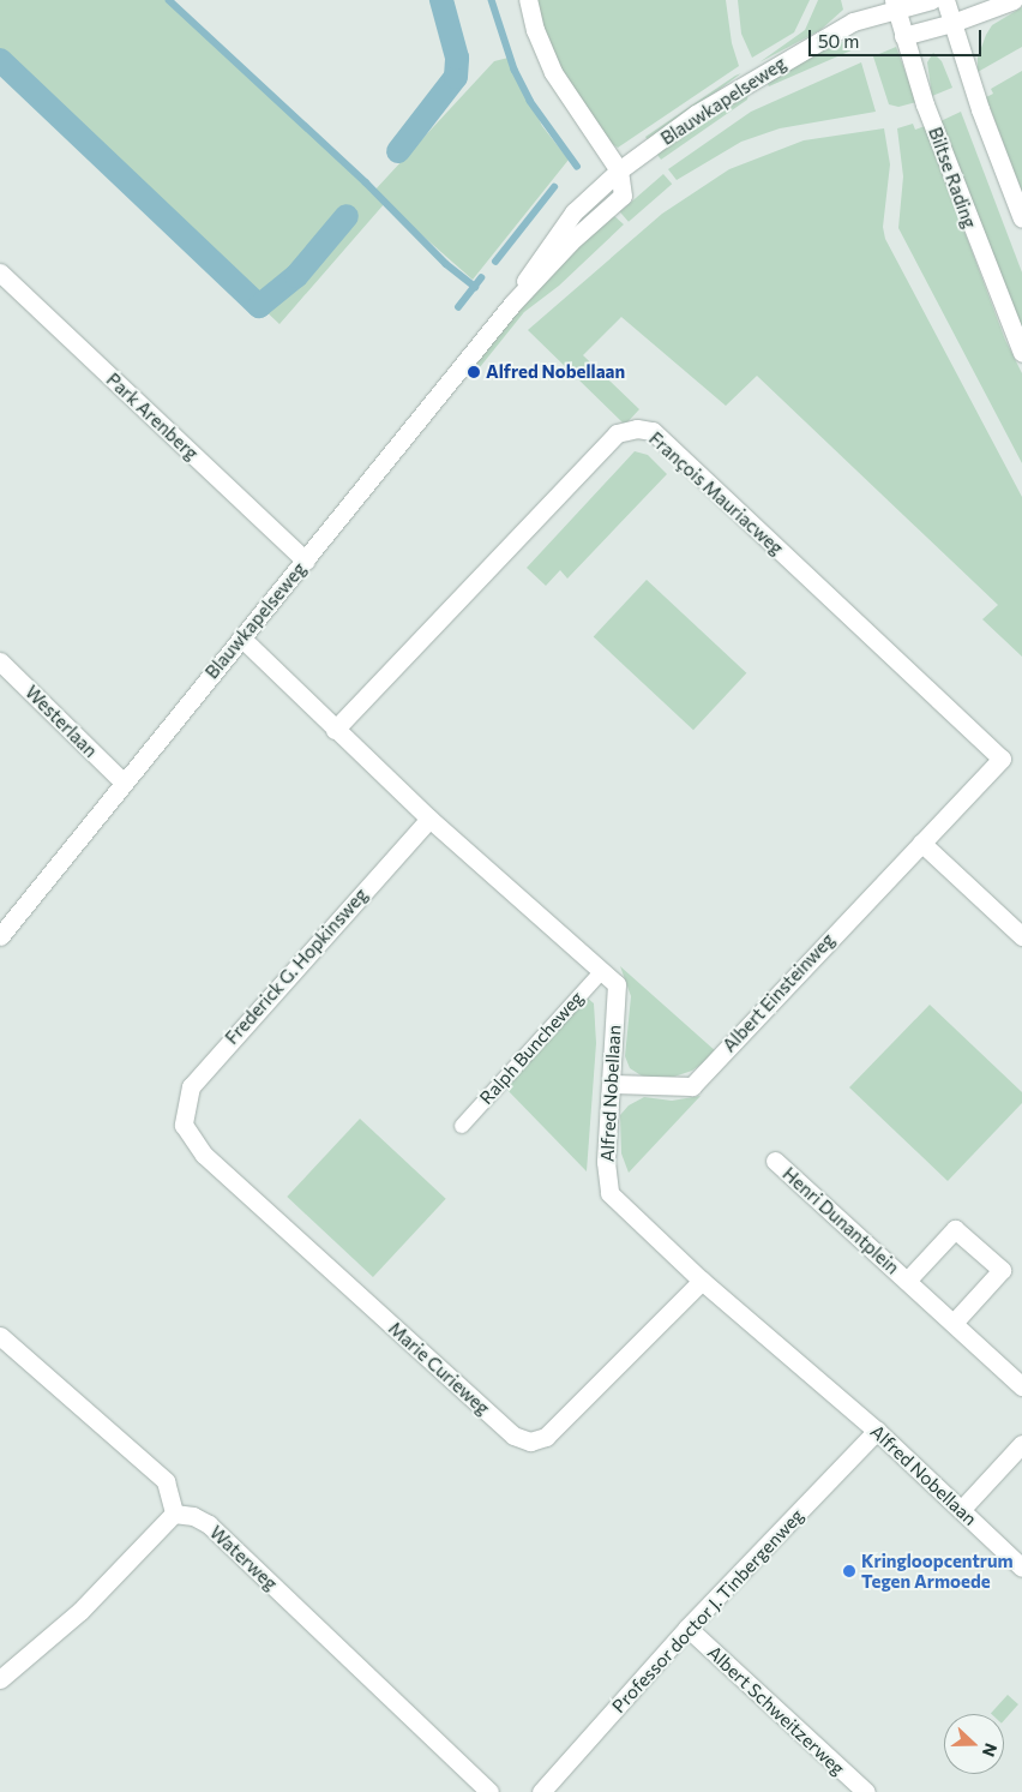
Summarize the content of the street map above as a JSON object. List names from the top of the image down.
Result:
{
  "streets": {
    "street": [
      "Blauwkapelseweg",
      "Biltse Rading",
      "Park Arenberg",
      "François Mauriacweg",
      "Westerlaan",
      "Frederick G. Hopkinsweg",
      "Albert Einsteinweg",
      "Ralph Buncheweg",
      "Alfred Nobellaan",
      "Henri Dunantplein",
      "Marie Curieweg",
      "Waterweg",
      "Professor doctor J. Tinbergenweg",
      "Albert Schweitzerweg"
    ]
  },
  "crossings": [
    ["Blauwkapelseweg", "Biltse Rading"],
    ["Blauwkapelseweg", "Park Arenberg"],
    ["Blauwkapelseweg", "Westerlaan"],
    ["Blauwkapelseweg", "Alfred Nobellaan"],
    ["François Mauriacweg", "Albert Einsteinweg"],
    ["François Mauriacweg", "Alfred Nobellaan"],
    ["Frederick G. Hopkinsweg", "Alfred Nobellaan"],
    ["Frederick G. Hopkinsweg", "Marie Curieweg"],
    ["Albert Einsteinweg", "Alfred Nobellaan"],
    ["Ralph Buncheweg", "Alfred Nobellaan"],
    ["Alfred Nobellaan", "Marie Curieweg"],
    ["Alfred Nobellaan", "Professor doctor J. Tinbergenweg"],
    ["Professor doctor J. Tinbergenweg", "Albert Schweitzerweg"]
  ],
  "places": ["Alfred Nobellaan", "Kringloopcentrum Tegen Armoede"],
  "scale_bar": "50 m",
  "north": "right"
}
